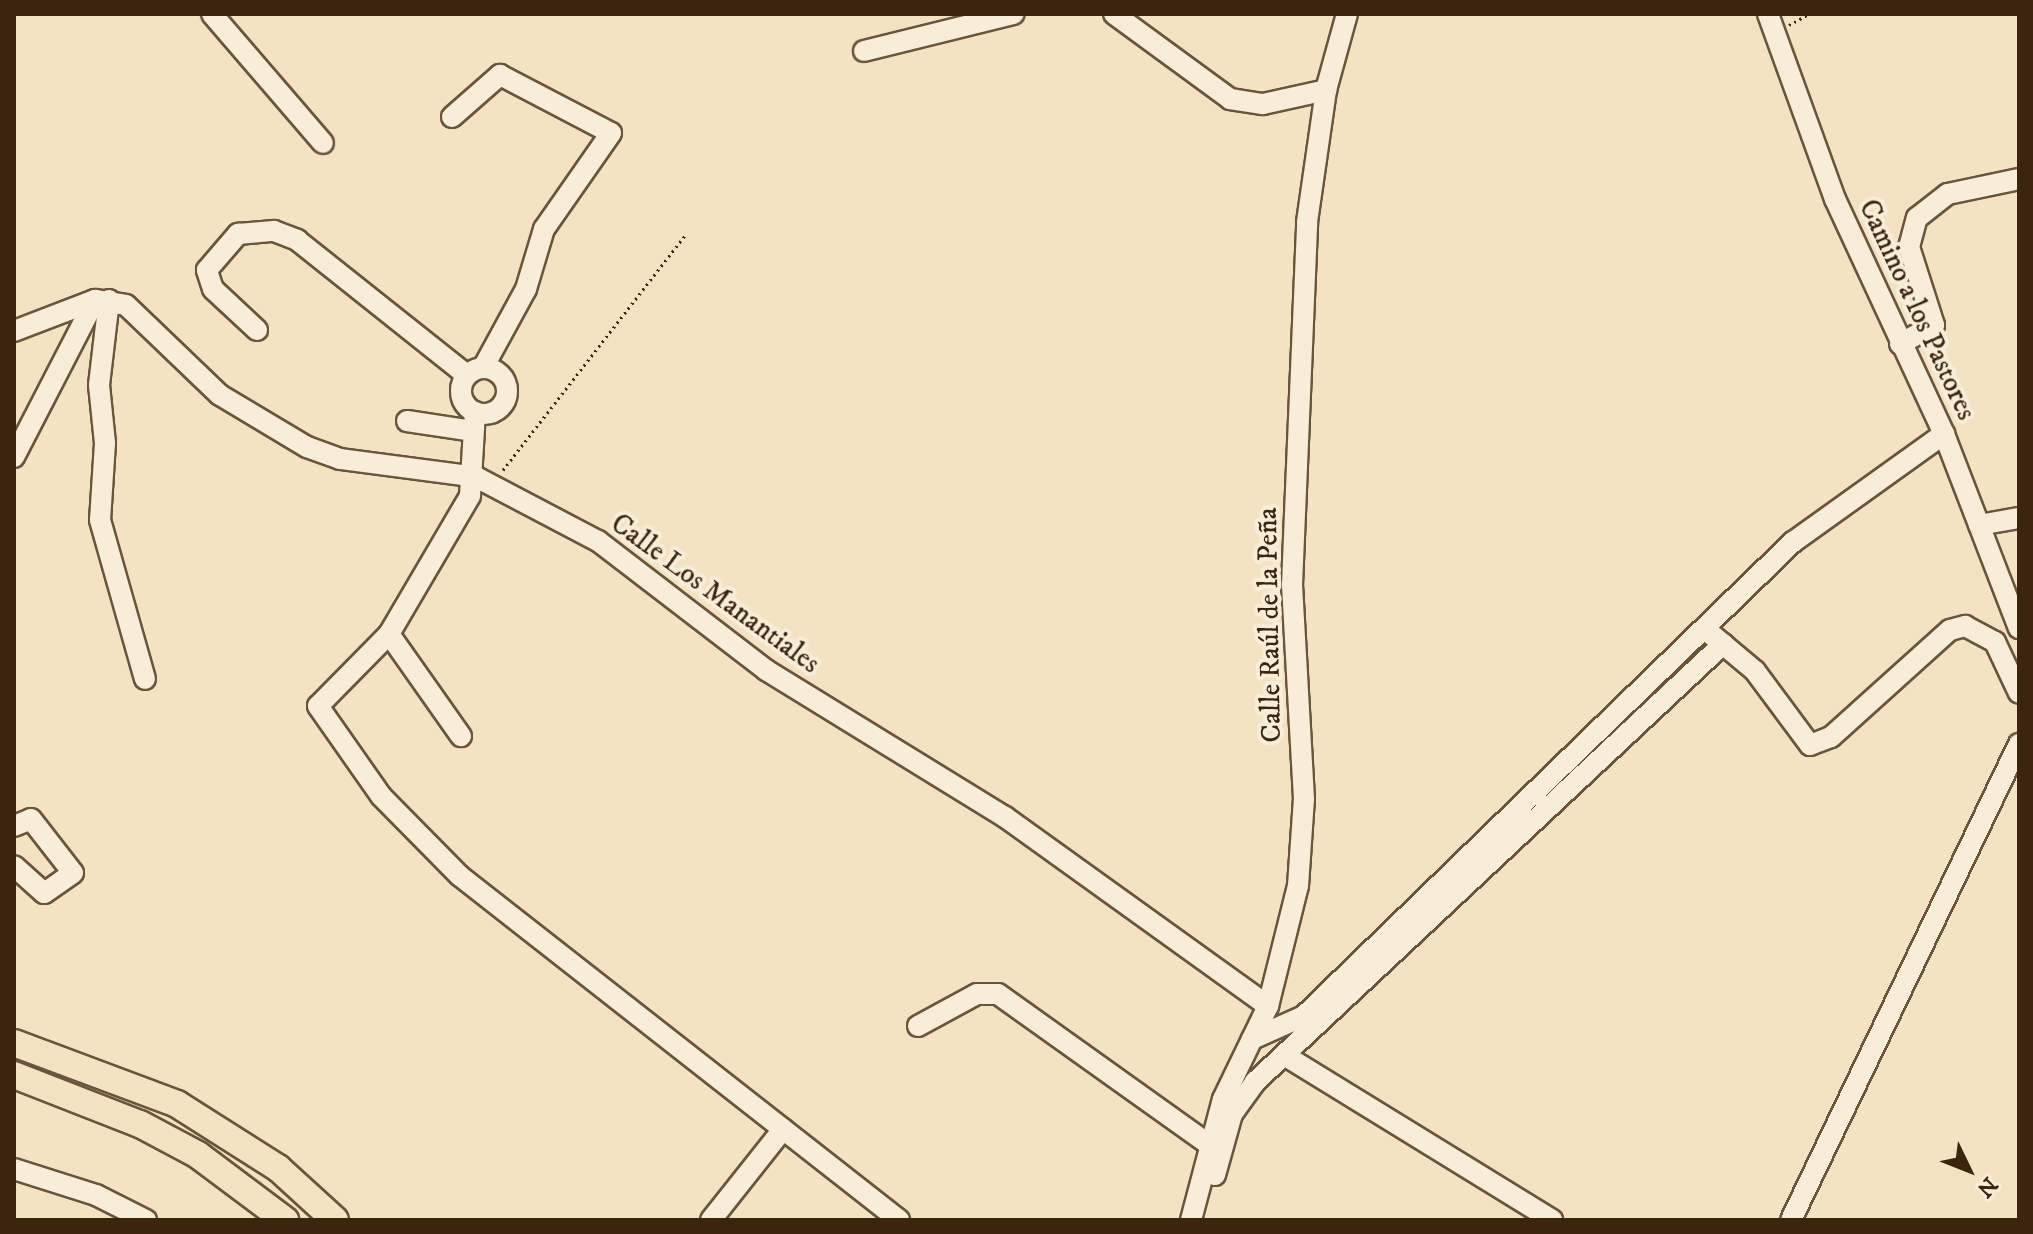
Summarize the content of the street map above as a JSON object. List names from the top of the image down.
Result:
{
  "streets": {
    "street": ["Camino a los Pastores", "Calle Los Manantiales", "Calle Raúl de la Peña"]
  },
  "crossings": [
    ["Calle Los Manantiales", "Calle Raúl de la Peña"]
  ],
  "north": "bottom right"
}
